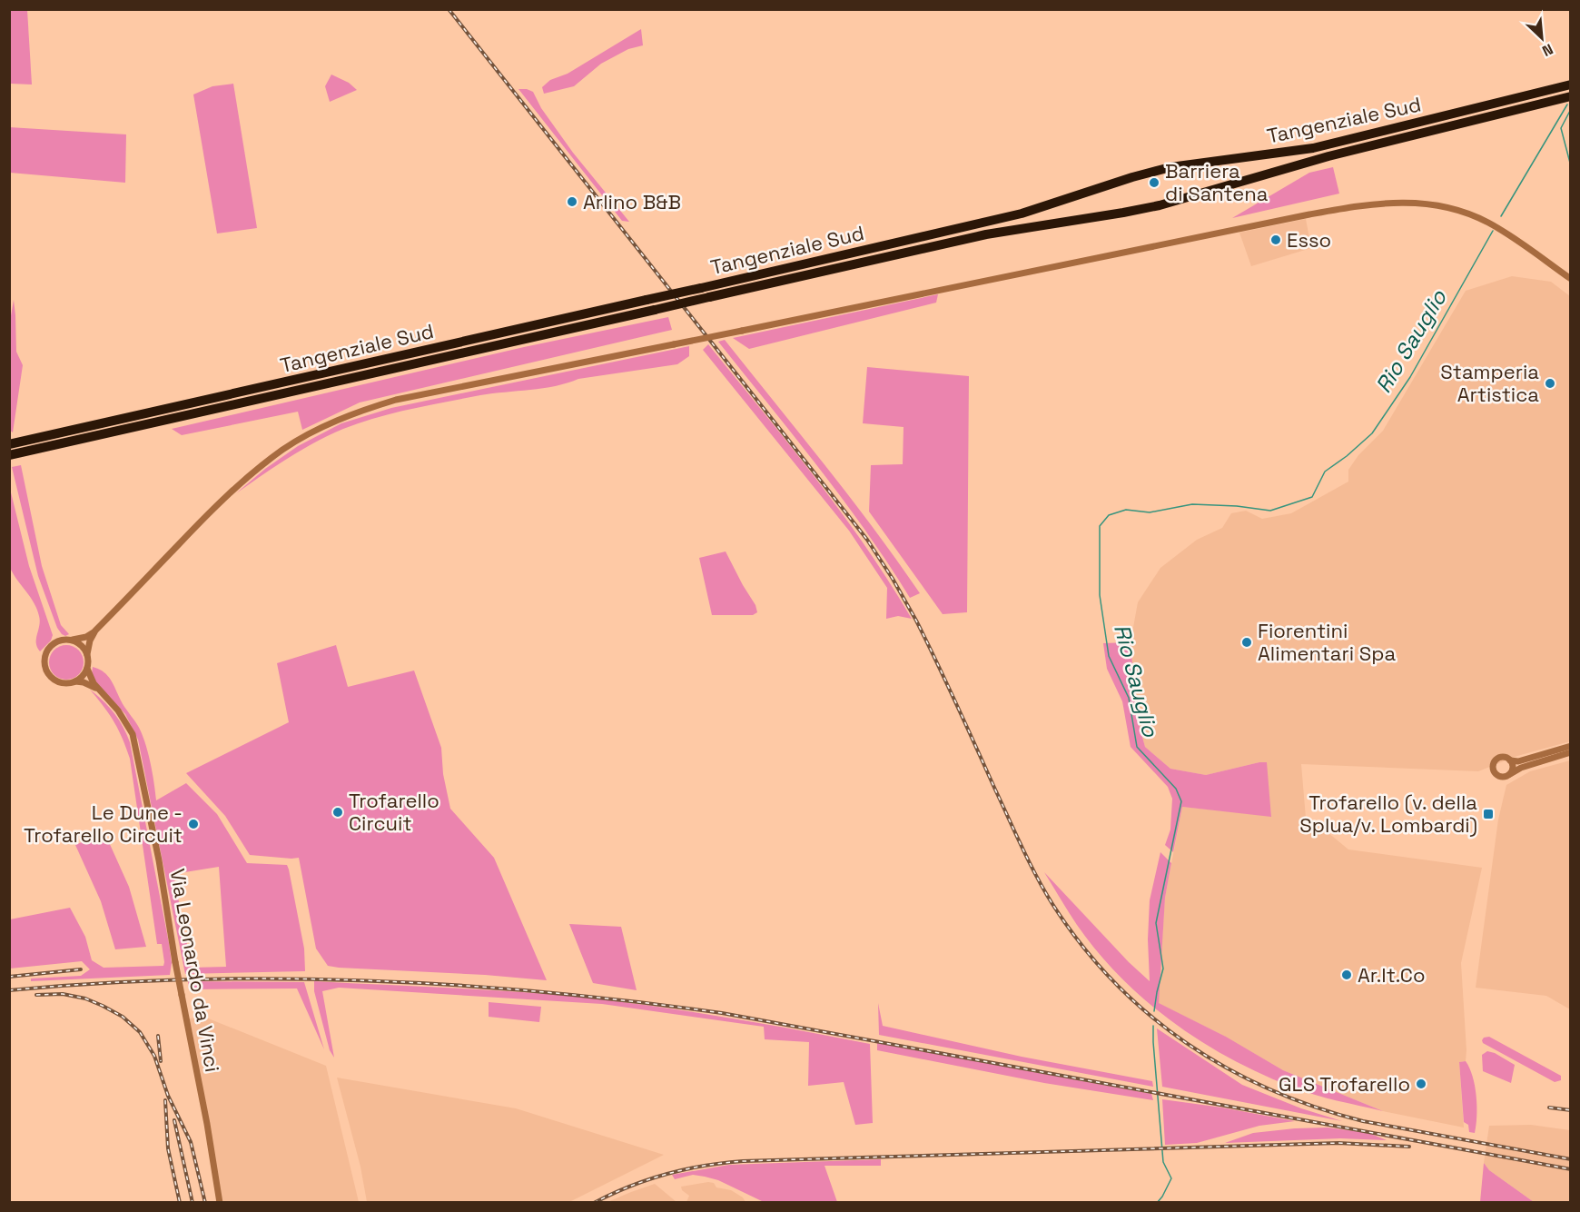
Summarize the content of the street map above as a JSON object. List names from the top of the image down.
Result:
{
  "streets": {
    "highway": ["Tangenziale Sud"],
    "street": ["Via Leonardo da Vinci"]
  },
  "water": ["Rio Sauglio"],
  "places": {
    "other": [
      "Barriera di Santena",
      "Arlino B&B",
      "Esso",
      "Stamperia Artistica",
      "Fiorentini Alimentari Spa",
      "Trofarello Circuit",
      "Le Dune - Trofarello Circuit",
      "Ar.It.Co",
      "GLS Trofarello"
    ],
    "transit": ["Trofarello (v. della Splua/v. Lombardi)"]
  },
  "north": "bottom right"
}
